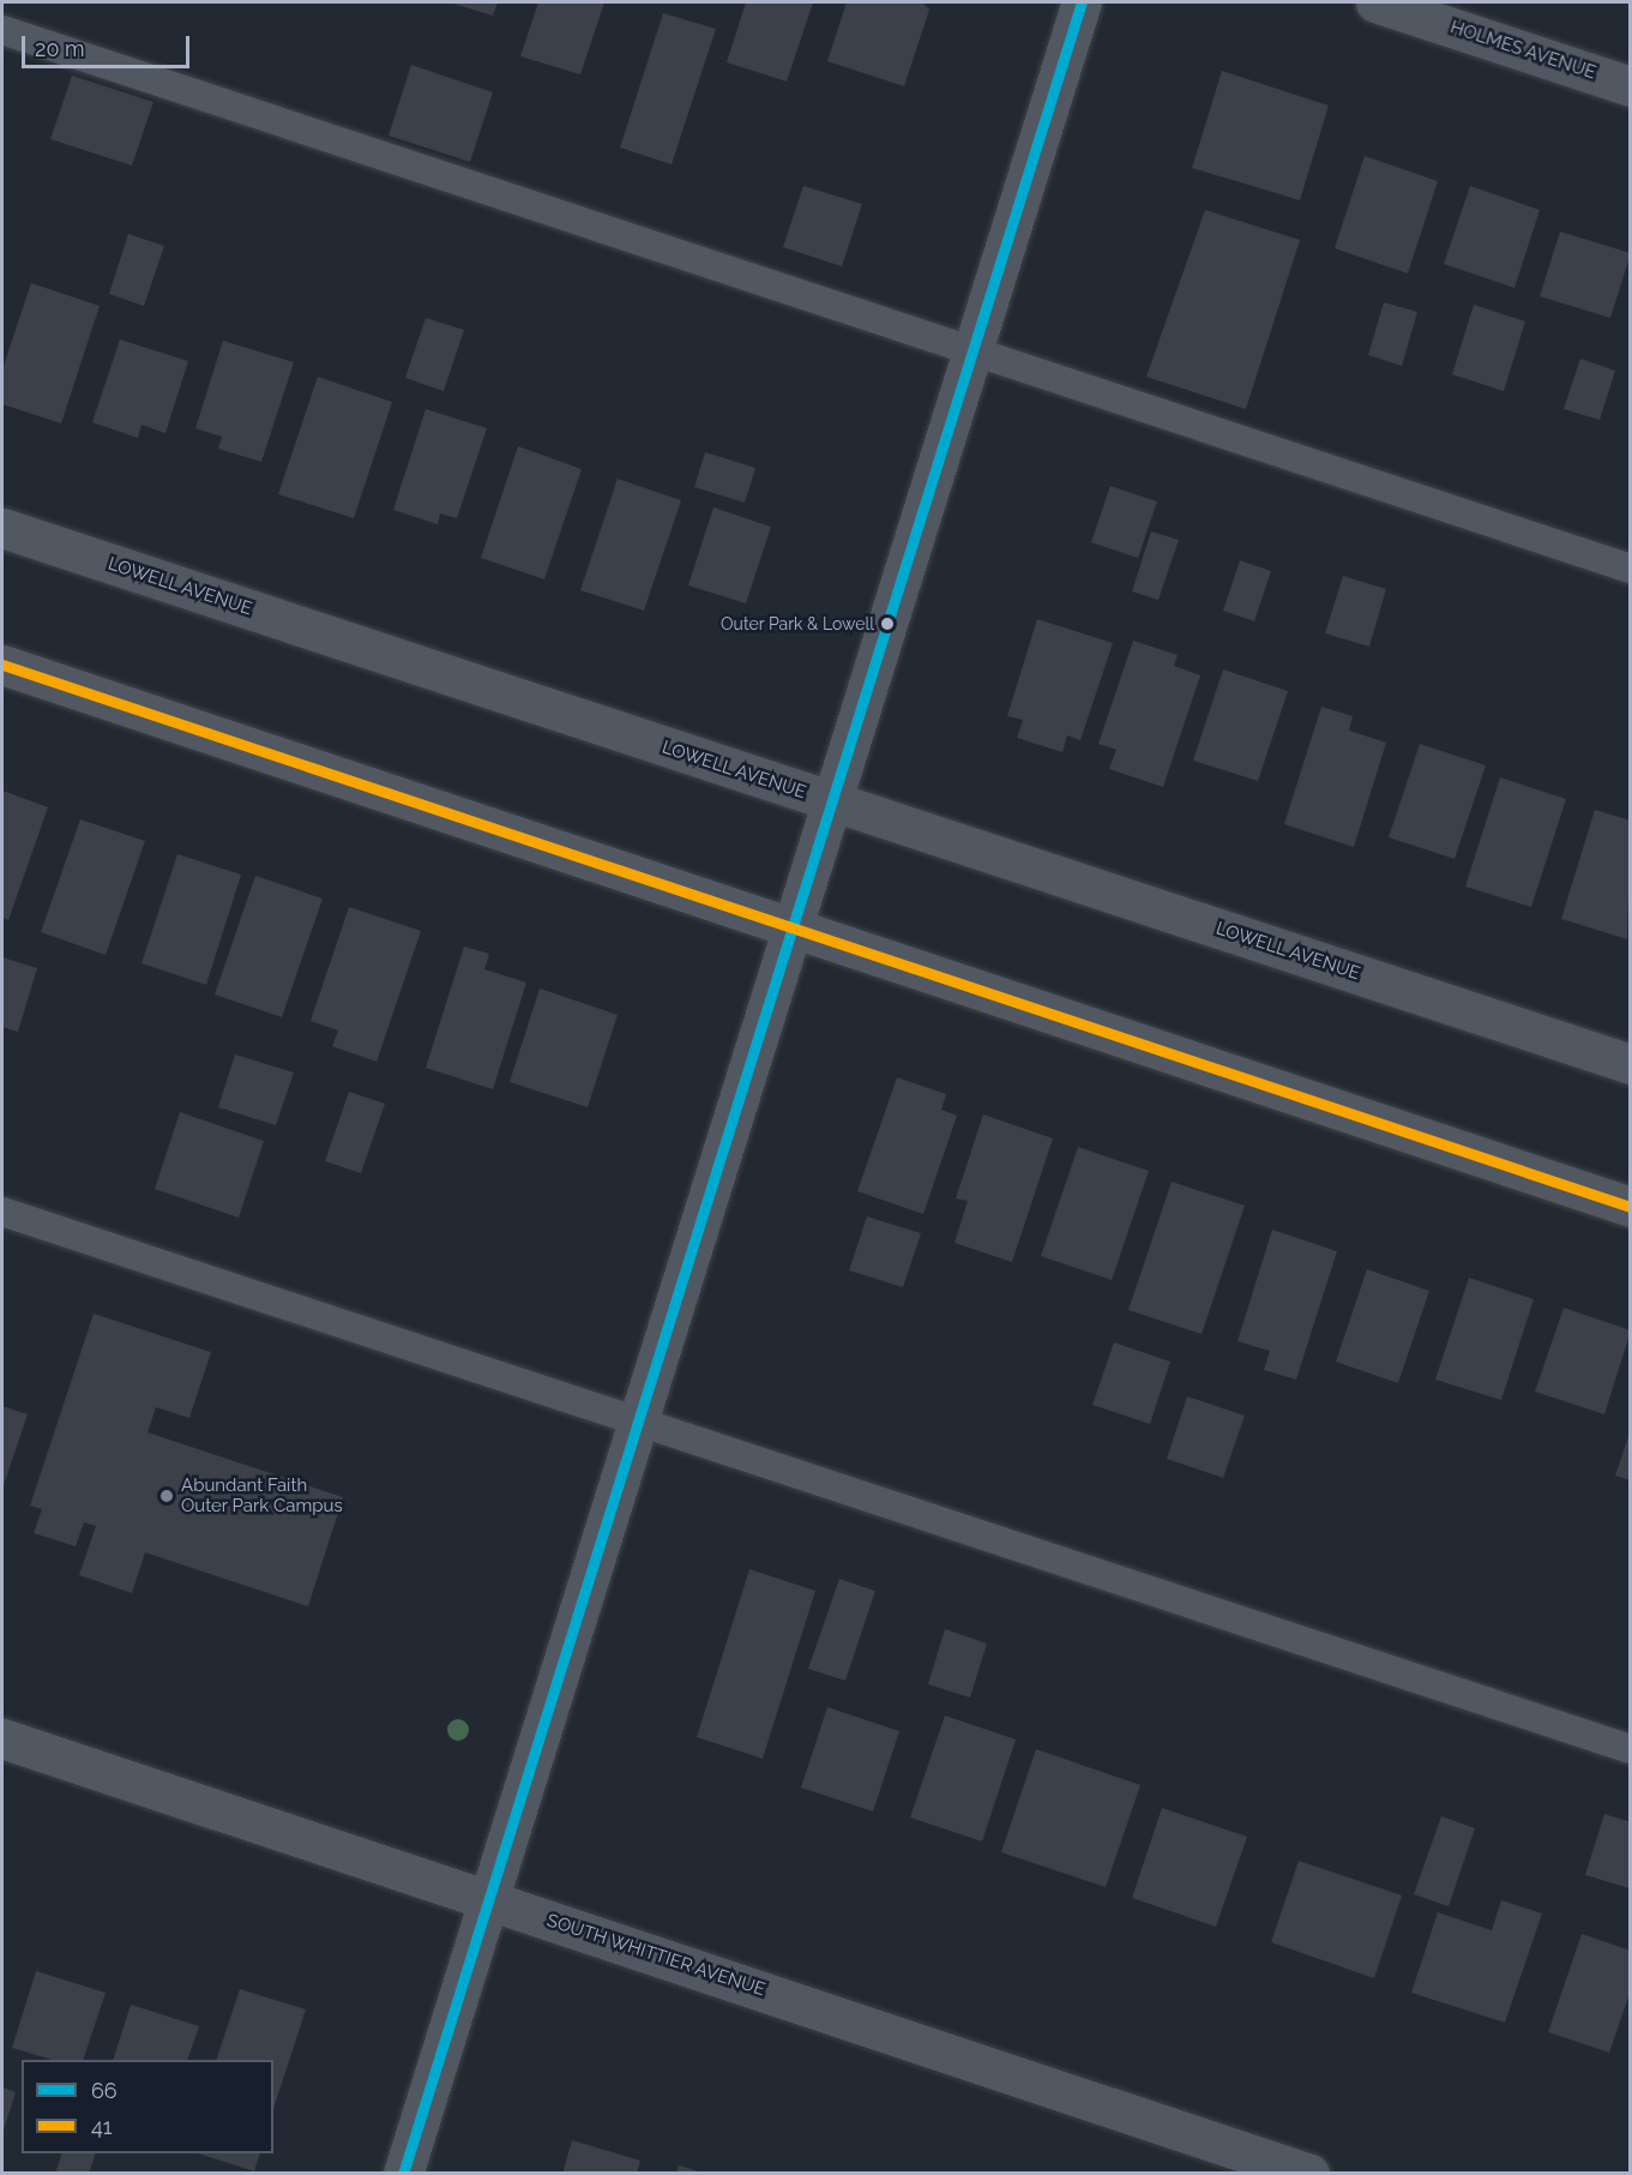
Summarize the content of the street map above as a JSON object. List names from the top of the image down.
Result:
{
  "streets": {
    "street": ["HOLMES AVENUE", "LOWELL AVENUE", "SOUTH WHITTIER AVENUE"]
  },
  "places": ["Outer Park & Lowell", "Abundant Faith Outer Park Campus"],
  "lines": ["transit line 66", "transit line 41"],
  "legend": ["66", "41"],
  "scale_bar": "20 m"
}
